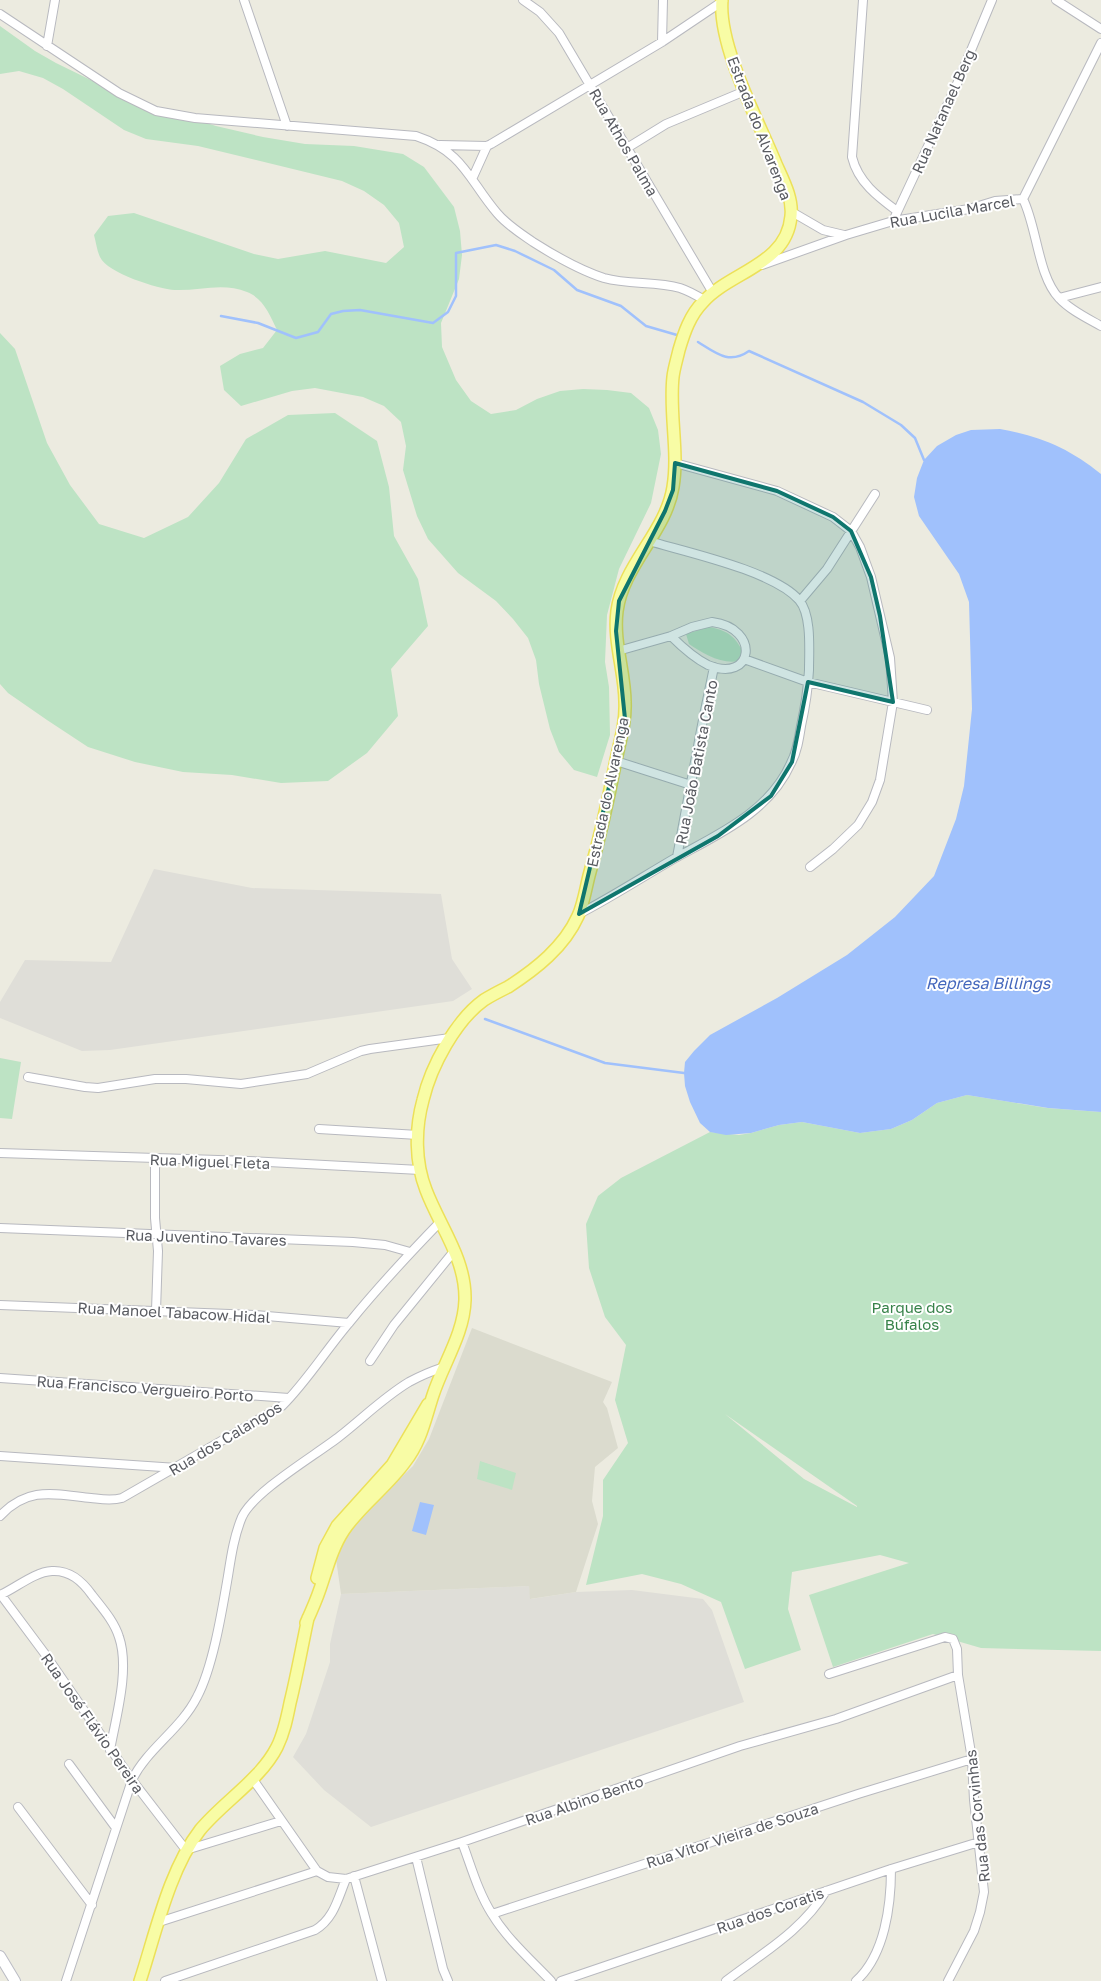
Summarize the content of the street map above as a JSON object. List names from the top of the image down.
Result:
{
  "streets": {
    "main road": ["Estrada do Alvarenga"],
    "street": [
      "Rua Natanael Berg",
      "Rua Athos Palma",
      "Rua Lucila Marcel",
      "Rua João Batista Canto",
      "Rua Miguel Fleta",
      "Rua Juventino Tavares",
      "Rua Manoel Tabacow Hidal",
      "Rua Francisco Vergueiro Porto",
      "Rua dos Calangos",
      "Rua José Flávio Pereira",
      "Rua Albino Bento",
      "Rua das Corvinhas",
      "Rua Vitor Vieira de Souza",
      "Rua dos Coratis"
    ]
  },
  "crossings": [
    ["Rua Natanael Berg", "Rua Lucila Marcel"],
    ["Estrada do Alvarenga", "Rua Athos Palma"],
    ["Estrada do Alvarenga", "Rua Lucila Marcel"],
    ["Estrada do Alvarenga", "Rua Miguel Fleta"],
    ["Estrada do Alvarenga", "Rua dos Calangos"],
    ["Estrada do Alvarenga", "Rua José Flávio Pereira"],
    ["Rua Juventino Tavares", "Rua dos Calangos"],
    ["Rua Manoel Tabacow Hidal", "Rua dos Calangos"],
    ["Rua Francisco Vergueiro Porto", "Rua dos Calangos"],
    ["Rua Albino Bento", "Rua das Corvinhas"],
    ["Rua das Corvinhas", "Rua Vitor Vieira de Souza"],
    ["Rua das Corvinhas", "Rua dos Coratis"]
  ],
  "water": ["Represa Billings"],
  "parks": ["Parque dos Búfalos"]
}
